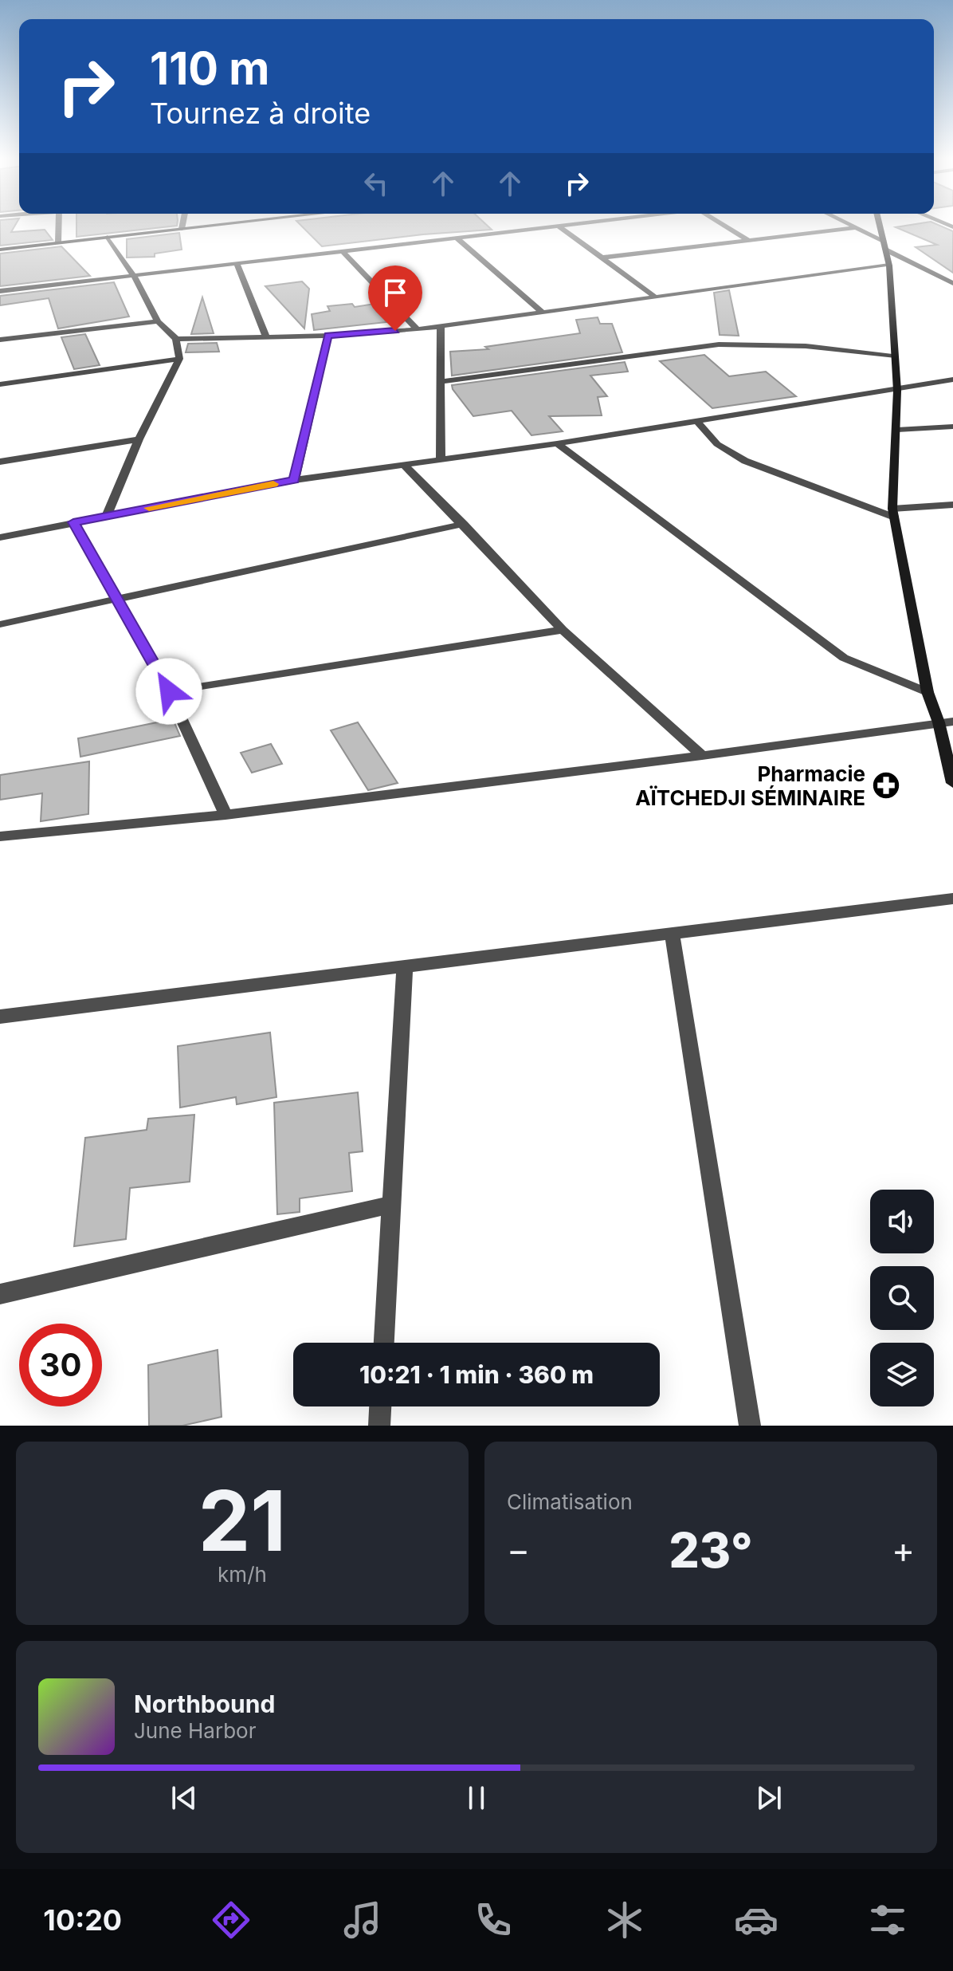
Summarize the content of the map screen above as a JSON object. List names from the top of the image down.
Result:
{
  "places": {
    "pharmacy": ["Pharmacie AÏTCHEDJI SÉMINAIRE"]
  },
  "page": {
    "turn": ["110 m", "Tournez à droite"],
    "limit": "30",
    "trip": "10:21 · 1 min · 360 m",
    "tile": [
      ["21", "km/h"],
      "Climatisation"
    ],
    "heat": ["−", "23°", "+"],
    "song": ["Northbound", "June Harbor"],
    "tabs": "10:20"
  }
}
